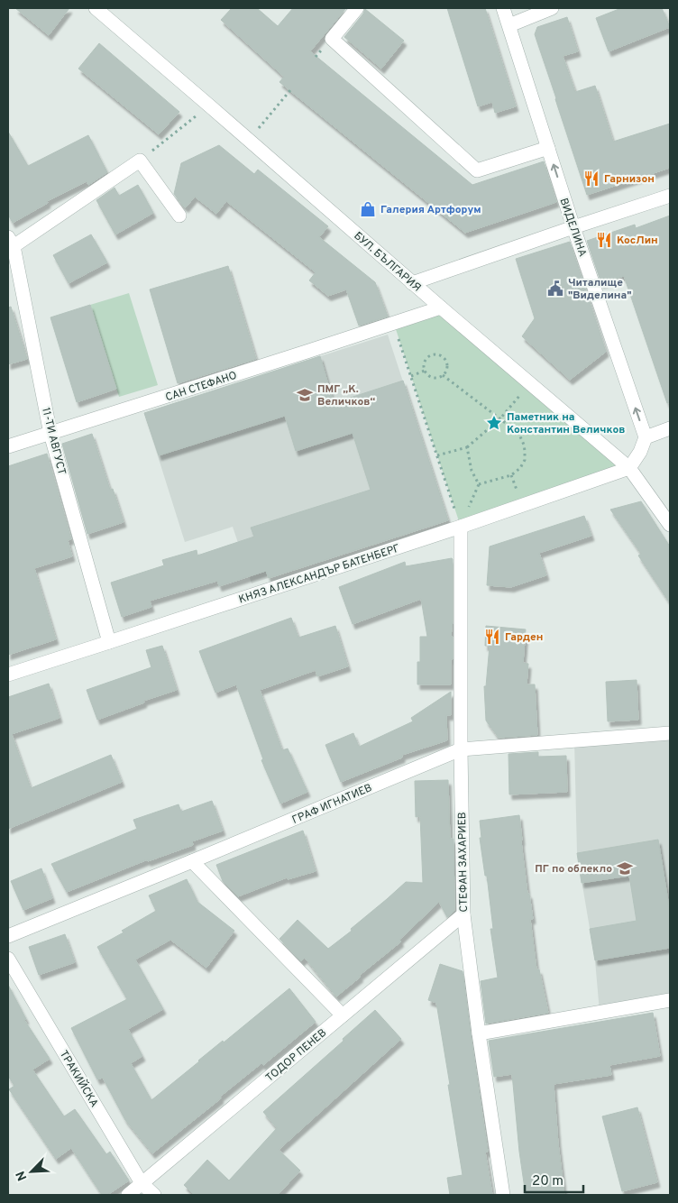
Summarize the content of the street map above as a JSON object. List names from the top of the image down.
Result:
{
  "streets": {
    "street": [
      "ВИДЕЛИНА",
      "БУЛ. БЪЛГАРИЯ",
      "САН СТЕФАНО",
      "11-ТИ АВГУСТ",
      "КНЯЗ АЛЕКСАНДЪР БАТЕНБЕРГ",
      "ГРАФ ИГНАТИЕВ",
      "СТЕФАН ЗАХАРИЕВ",
      "ТОДОР ПЕНЕВ",
      "ТРАКИЙСКА"
    ]
  },
  "crossings": [
    ["БУЛ. БЪЛГАРИЯ", "САН СТЕФАНО"],
    ["БУЛ. БЪЛГАРИЯ", "КНЯЗ АЛЕКСАНДЪР БАТЕНБЕРГ"],
    ["САН СТЕФАНО", "11-ТИ АВГУСТ"],
    ["11-ТИ АВГУСТ", "КНЯЗ АЛЕКСАНДЪР БАТЕНБЕРГ"],
    ["КНЯЗ АЛЕКСАНДЪР БАТЕНБЕРГ", "СТЕФАН ЗАХАРИЕВ"],
    ["ГРАФ ИГНАТИЕВ", "СТЕФАН ЗАХАРИЕВ"],
    ["СТЕФАН ЗАХАРИЕВ", "ТОДОР ПЕНЕВ"],
    ["ТОДОР ПЕНЕВ", "ТРАКИЙСКА"]
  ],
  "one_way": ["ВИДЕЛИНА"],
  "places": {
    "restaurant": ["Гарнизон", "КосЛин", "Гарден"],
    "shop": ["Галерия Артфорум"],
    "public building": ["Читалище \"Виделина\""],
    "school or university": ["ПМГ „К. Величков“", "ПГ по облекло"],
    "place": ["Паметник на Константин Величков"]
  },
  "scale_bar": "20 m",
  "north": "bottom left"
}
